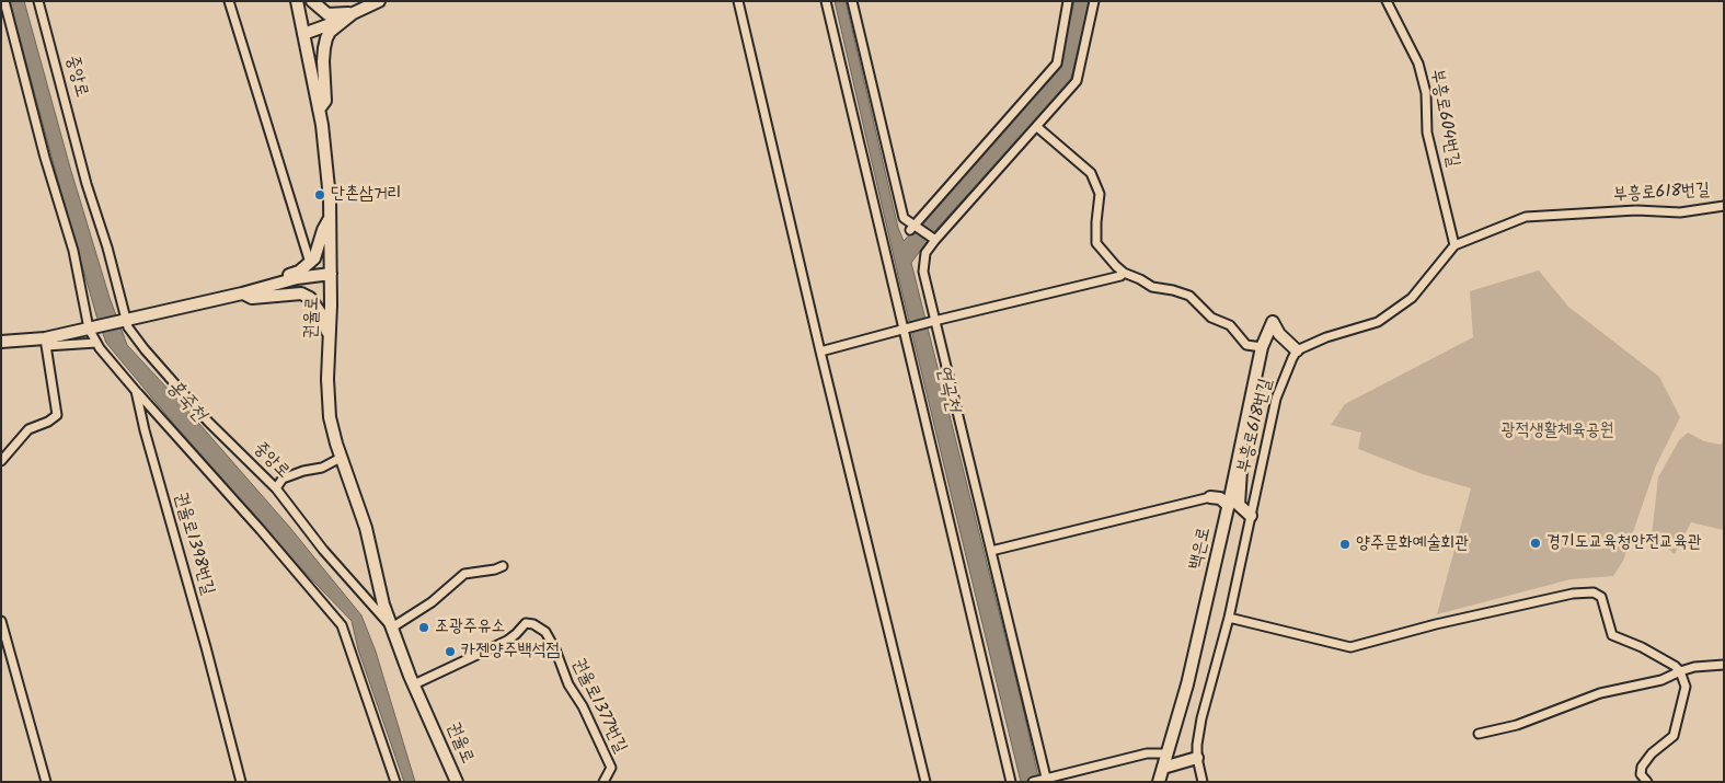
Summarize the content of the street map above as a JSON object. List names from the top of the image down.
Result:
{
  "streets": {
    "main road": ["권율로", "백은로"],
    "street": [
      "중앙로",
      "부흥로604번길",
      "부흥로618번길",
      "권율로1398번길",
      "권율로1377번길"
    ]
  },
  "crossings": [
    ["중앙로", "권율로"],
    ["부흥로604번길", "부흥로618번길"],
    ["부흥로618번길", "백은로"],
    ["권율로", "권율로1377번길"]
  ],
  "water": ["연곡천", "홍죽천"],
  "parks": ["광적생활체육공원"],
  "places": [
    "단촌삼거리",
    "경기도교육청안전교육관",
    "양주문화예술회관",
    "조광주유소",
    "카젠양주백석점"
  ]
}
